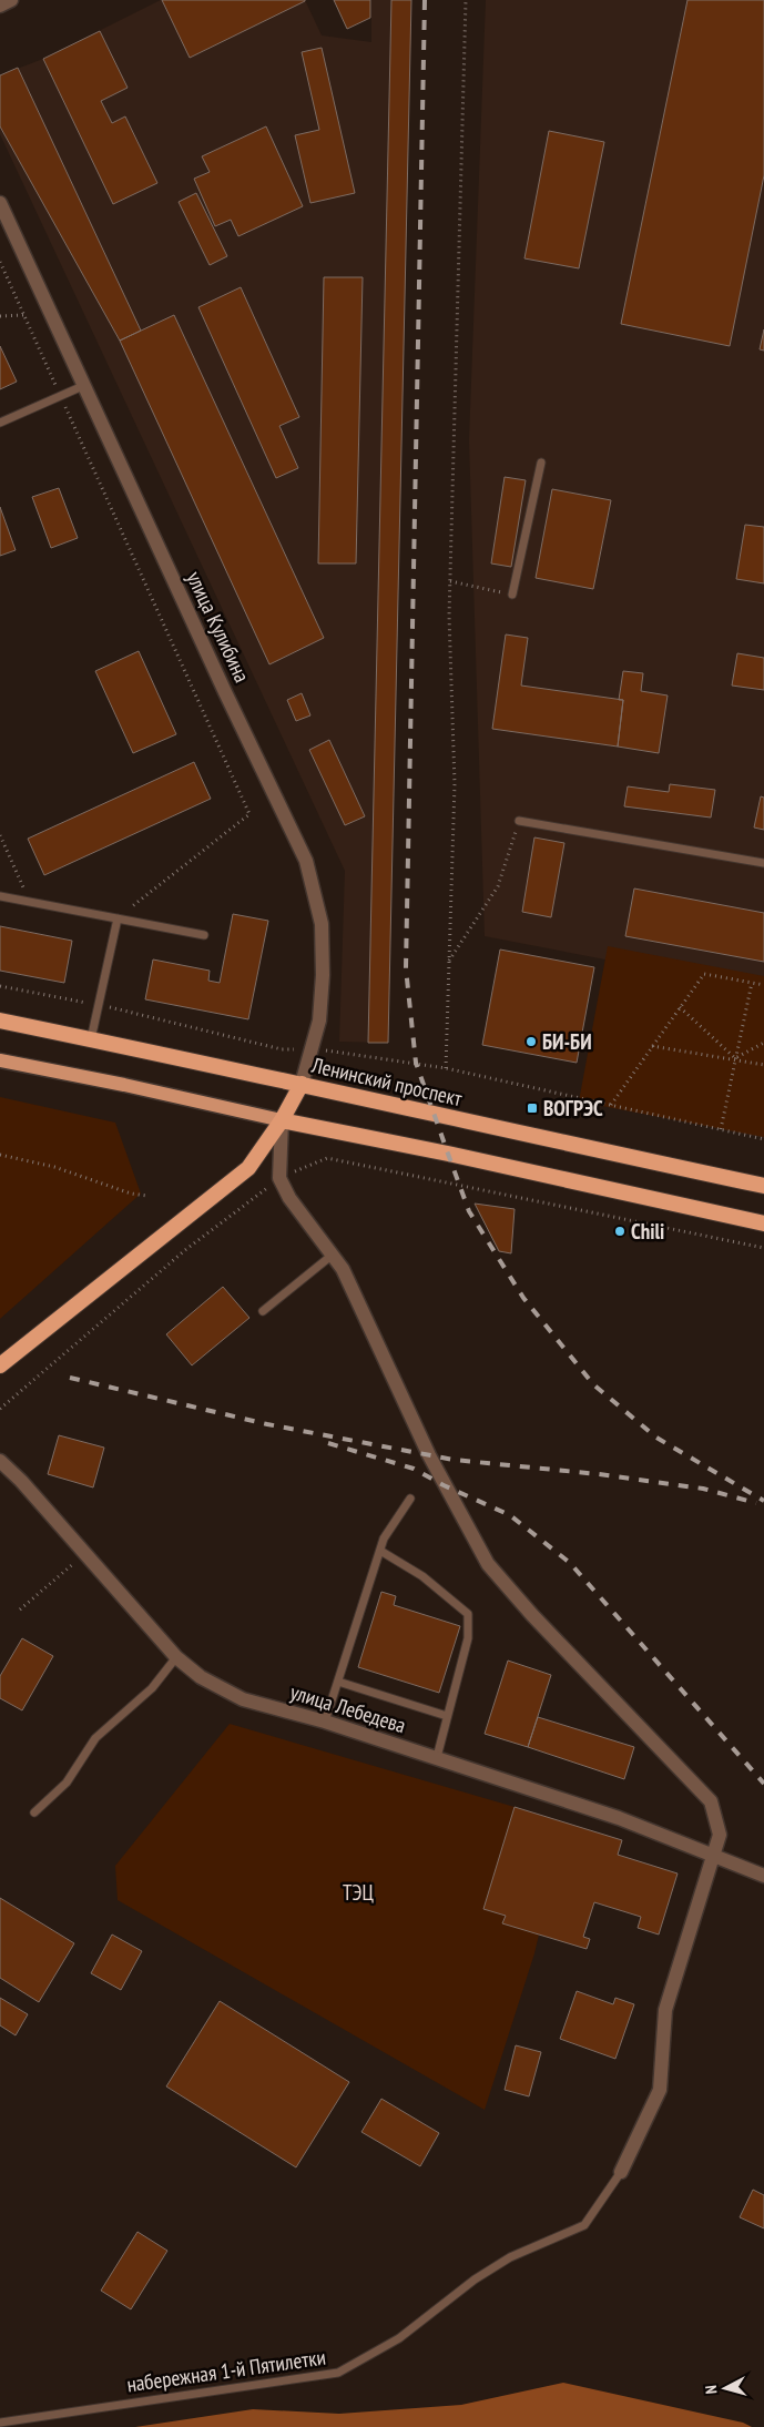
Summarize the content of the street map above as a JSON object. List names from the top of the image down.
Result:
{
  "streets": {
    "highway": ["Ленинский проспект"],
    "street": ["улица Кулибина", "улица Лебедева"],
    "lane": ["набережная 1-й Пятилетки"]
  },
  "crossings": [
    ["улица Кулибина", "Ленинский проспект"]
  ],
  "parks": ["ТЭЦ"],
  "places": {
    "other": ["БИ-БИ", "Chili"],
    "transit": ["ВОГРЭС"]
  },
  "north": "left"
}
